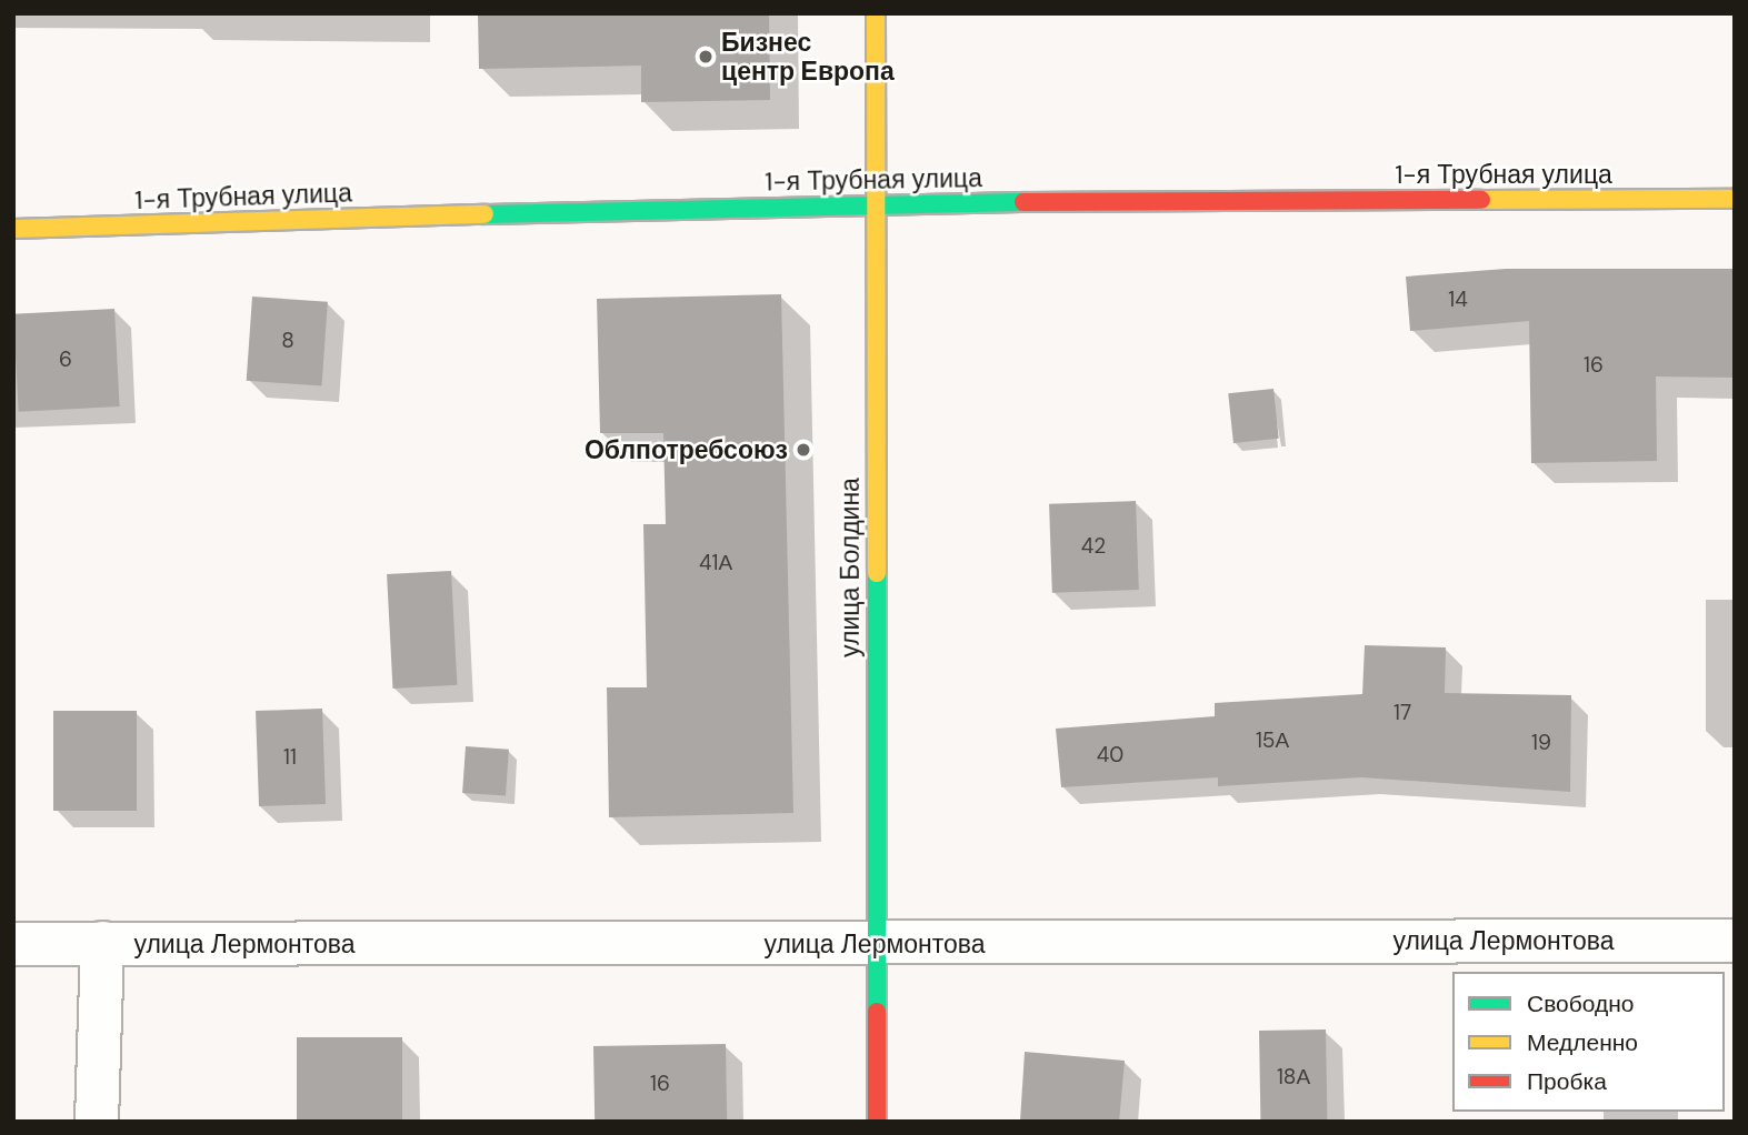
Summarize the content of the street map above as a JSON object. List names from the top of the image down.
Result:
{
  "streets": {
    "street": ["1-я Трубная улица", "улица Болдина", "улица Лермонтова"]
  },
  "crossings": [
    ["1-я Трубная улица", "улица Болдина"],
    ["улица Болдина", "улица Лермонтова"]
  ],
  "places": ["Бизнес центр Европа", "Облпотребсоюз"],
  "house_numbers": [
    "14",
    "8",
    "6",
    "16",
    "42",
    "41А",
    "17",
    "15А",
    "19",
    "40",
    "11",
    "18А",
    "16"
  ],
  "legend": ["Свободно", "Медленно", "Пробка"]
}
